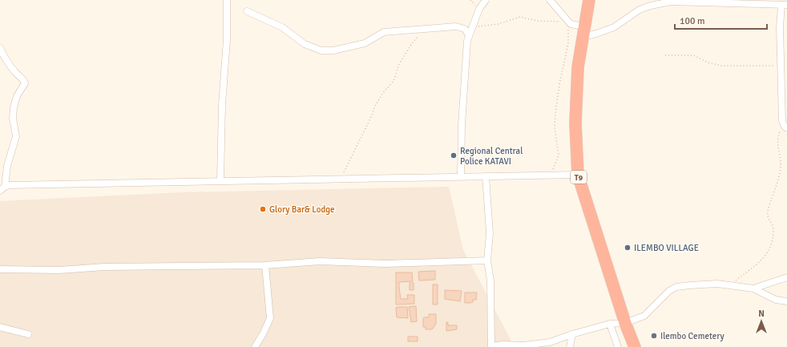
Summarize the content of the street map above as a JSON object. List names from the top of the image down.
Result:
{
  "streets": {
    "highway": ["T9"]
  },
  "places": [
    "Regional Central Police KATAVI",
    "Glory Bar& Lodge",
    "ILEMBO VILLAGE",
    "Ilembo Cemetery"
  ],
  "scale_bar": "100 m",
  "north": "top"
}
